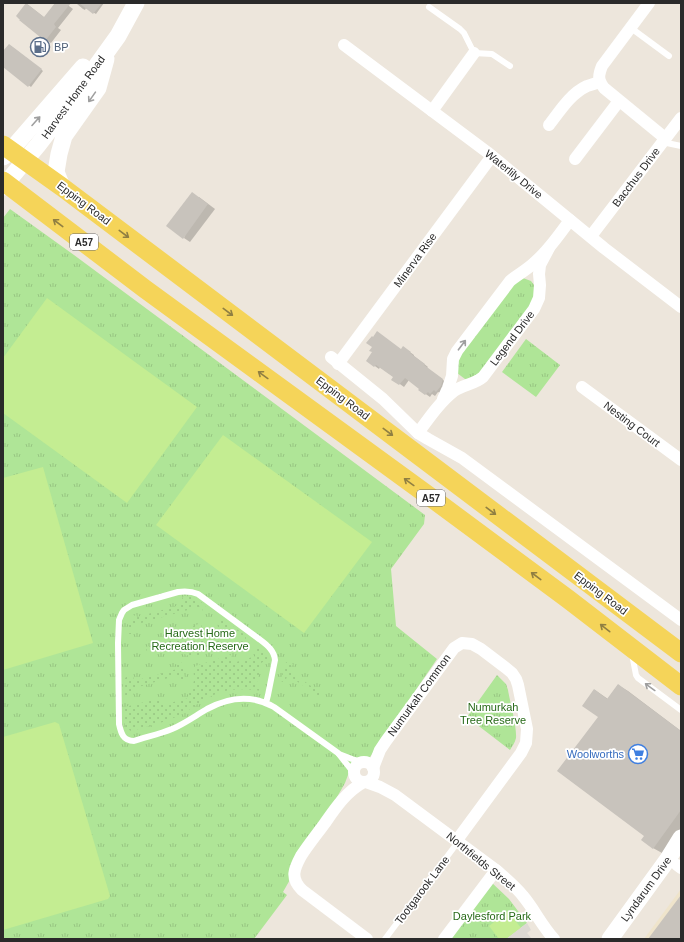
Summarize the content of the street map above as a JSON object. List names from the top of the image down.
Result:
{
  "streets": {
    "main road": ["Epping Road", "A57"],
    "street": [
      "Harvest Home Road",
      "Waterlily Drive",
      "Bacchus Drive",
      "Minerva Rise",
      "Legend Drive",
      "Nesting Court",
      "Numurkah Common",
      "Northfields Street",
      "Lyndarum Drive"
    ],
    "lane": ["Tootgarook Lane"]
  },
  "crossings": [
    ["Harvest Home Road", "Epping Road"],
    ["Harvest Home Road", "A57"],
    ["Waterlily Drive", "Bacchus Drive"],
    ["Waterlily Drive", "Minerva Rise"],
    ["Waterlily Drive", "Legend Drive"],
    ["Minerva Rise", "Legend Drive"],
    ["Numurkah Common", "Northfields Street"],
    ["Numurkah Common", "Tootgarook Lane"],
    ["Northfields Street", "Tootgarook Lane"]
  ],
  "parks": ["Harvest Home Recreation Reserve", "Numurkah Tree Reserve", "Daylesford Park"],
  "places": {
    "fuel station": ["BP"],
    "supermarket": ["Woolworths"]
  }
}
